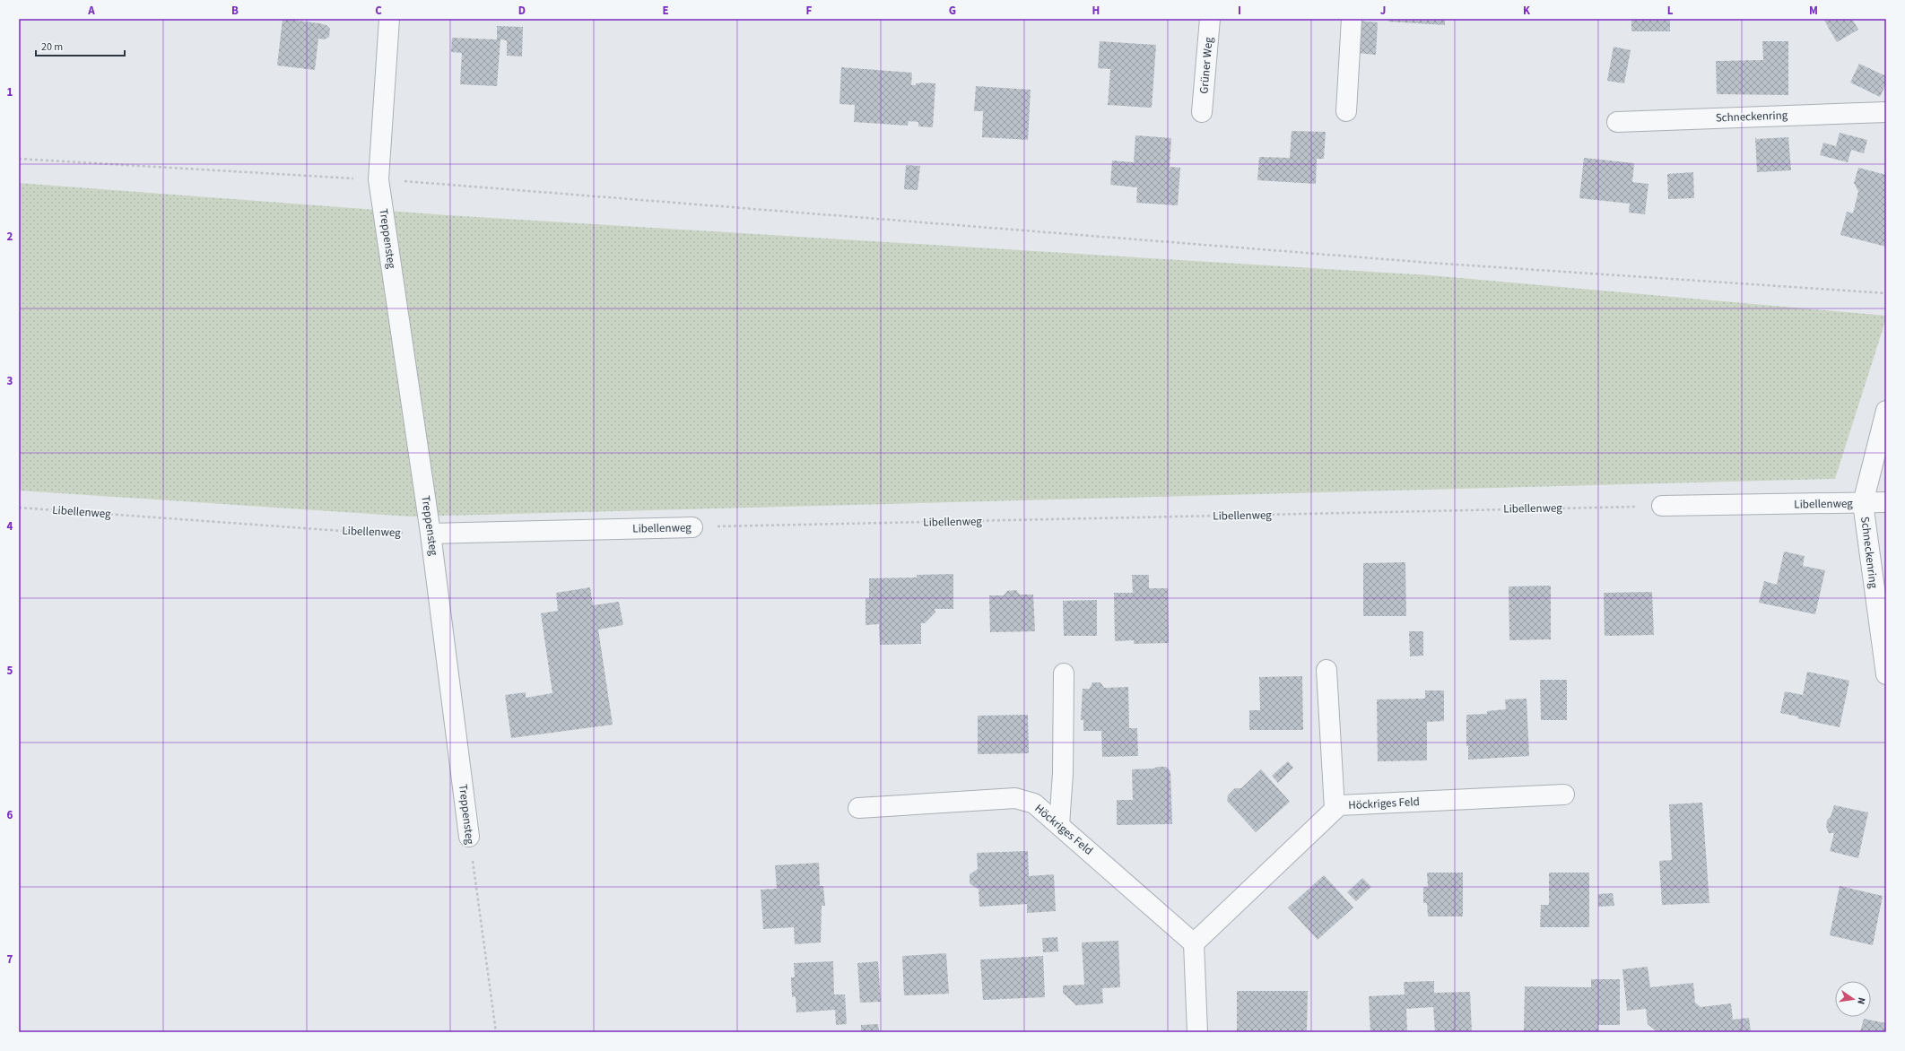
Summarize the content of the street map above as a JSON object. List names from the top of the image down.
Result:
{
  "streets": {
    "street": [
      "Grüner Weg",
      "Schneckenring",
      "Treppensteg",
      "Libellenweg",
      "Höckriges Feld"
    ]
  },
  "crossings": [
    ["Schneckenring", "Libellenweg"],
    ["Treppensteg", "Libellenweg"]
  ],
  "scale_bar": "20 m",
  "north": "right",
  "grid": {
    "columns": [
      "A",
      "B",
      "C",
      "D",
      "E",
      "F",
      "G",
      "H",
      "I",
      "J",
      "K",
      "L",
      "M"
    ],
    "rows": [
      "1",
      "2",
      "3",
      "4",
      "5",
      "6",
      "7"
    ]
  }
}
